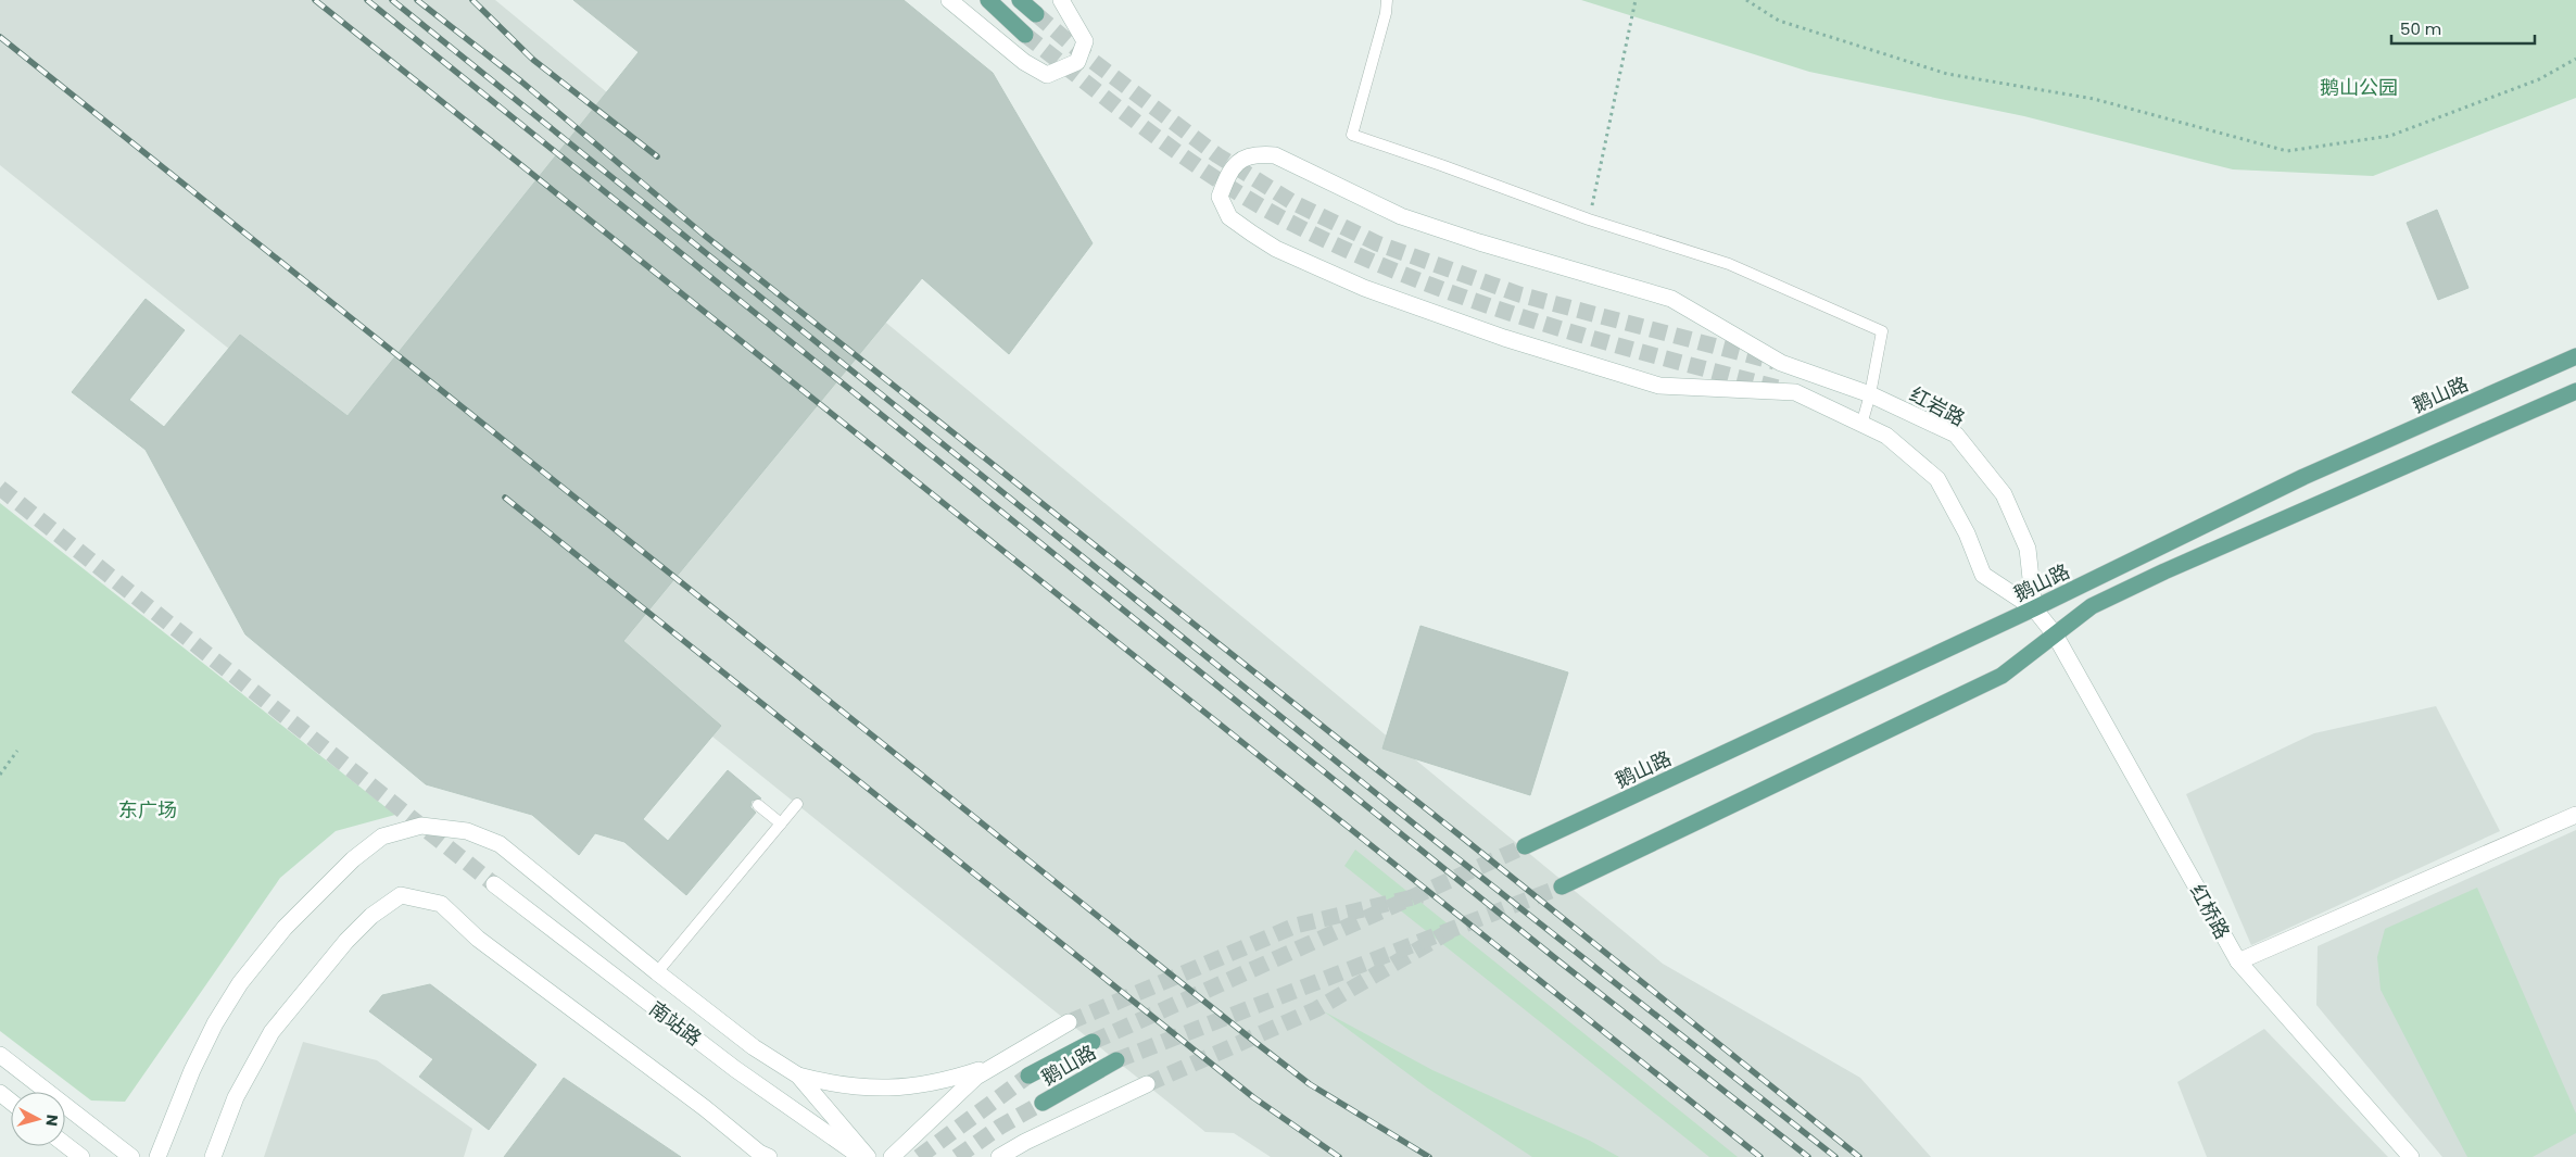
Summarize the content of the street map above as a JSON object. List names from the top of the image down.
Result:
{
  "streets": {
    "main road": ["鹅山路"],
    "street": ["红岩路", "红桥路", "南站路"]
  },
  "crossings": [
    ["鹅山路", "红岩路"]
  ],
  "parks": ["鹅山公园", "东广场"],
  "scale_bar": "50 m",
  "north": "right"
}
